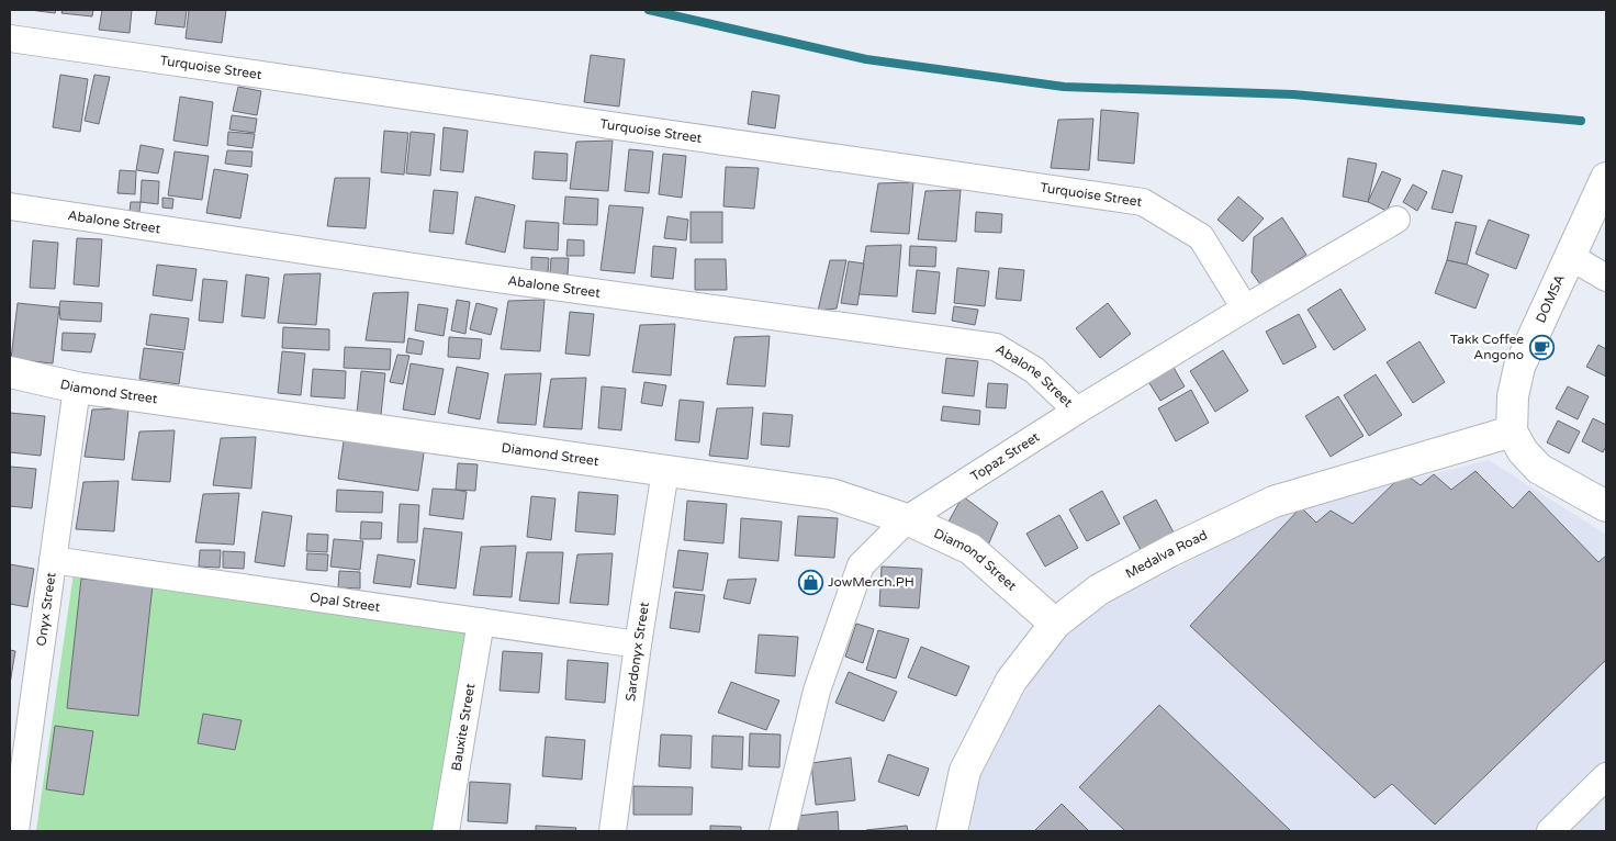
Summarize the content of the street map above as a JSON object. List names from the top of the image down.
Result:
{
  "streets": {
    "street": [
      "Turquoise Street",
      "Abalone Street",
      "DOMSA",
      "Diamond Street",
      "Topaz Street",
      "Medalva Road",
      "Opal Street",
      "Onyx Street",
      "Sardonyx Street",
      "Bauxite Street"
    ]
  },
  "crossings": [
    ["Turquoise Street", "Topaz Street"],
    ["Abalone Street", "Topaz Street"],
    ["DOMSA", "Medalva Road"],
    ["Diamond Street", "Topaz Street"],
    ["Diamond Street", "Medalva Road"],
    ["Diamond Street", "Onyx Street"],
    ["Diamond Street", "Sardonyx Street"],
    ["Opal Street", "Onyx Street"],
    ["Opal Street", "Sardonyx Street"],
    ["Opal Street", "Bauxite Street"]
  ],
  "places": {
    "cafe": ["Takk Coffee Angono"],
    "shop": ["JowMerch.PH"]
  }
}
